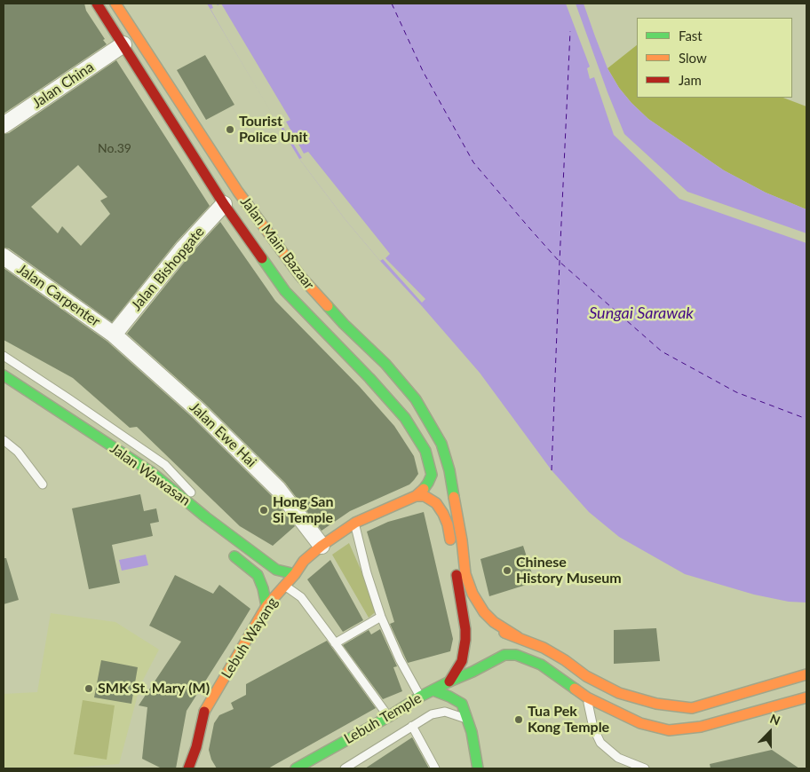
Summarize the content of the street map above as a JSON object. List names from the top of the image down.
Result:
{
  "streets": {
    "main road": [
      "Jalan Main Bazaar",
      "Jalan Wawasan",
      "Lebuh Wayang",
      "Lebuh Temple"
    ],
    "street": [
      "Jalan China",
      "Jalan Bishopgate",
      "Jalan Carpenter",
      "Jalan Ewe Hai"
    ]
  },
  "crossings": [
    ["Jalan China", "Jalan Main Bazaar"],
    ["Jalan Main Bazaar", "Jalan Bishopgate"],
    ["Jalan Main Bazaar", "Lebuh Wayang"],
    ["Jalan Bishopgate", "Jalan Carpenter"],
    ["Jalan Bishopgate", "Jalan Ewe Hai"],
    ["Jalan Carpenter", "Jalan Ewe Hai"],
    ["Jalan Ewe Hai", "Lebuh Wayang"],
    ["Jalan Wawasan", "Lebuh Wayang"]
  ],
  "water": ["Sungai Sarawak"],
  "places": [
    "Tourist Police Unit",
    "Hong San Si Temple",
    "Chinese History Museum",
    "SMK St. Mary (M)",
    "Tua Pek Kong Temple"
  ],
  "house_numbers": ["No.39"],
  "legend": ["Fast", "Slow", "Jam"],
  "north": "top"
}
